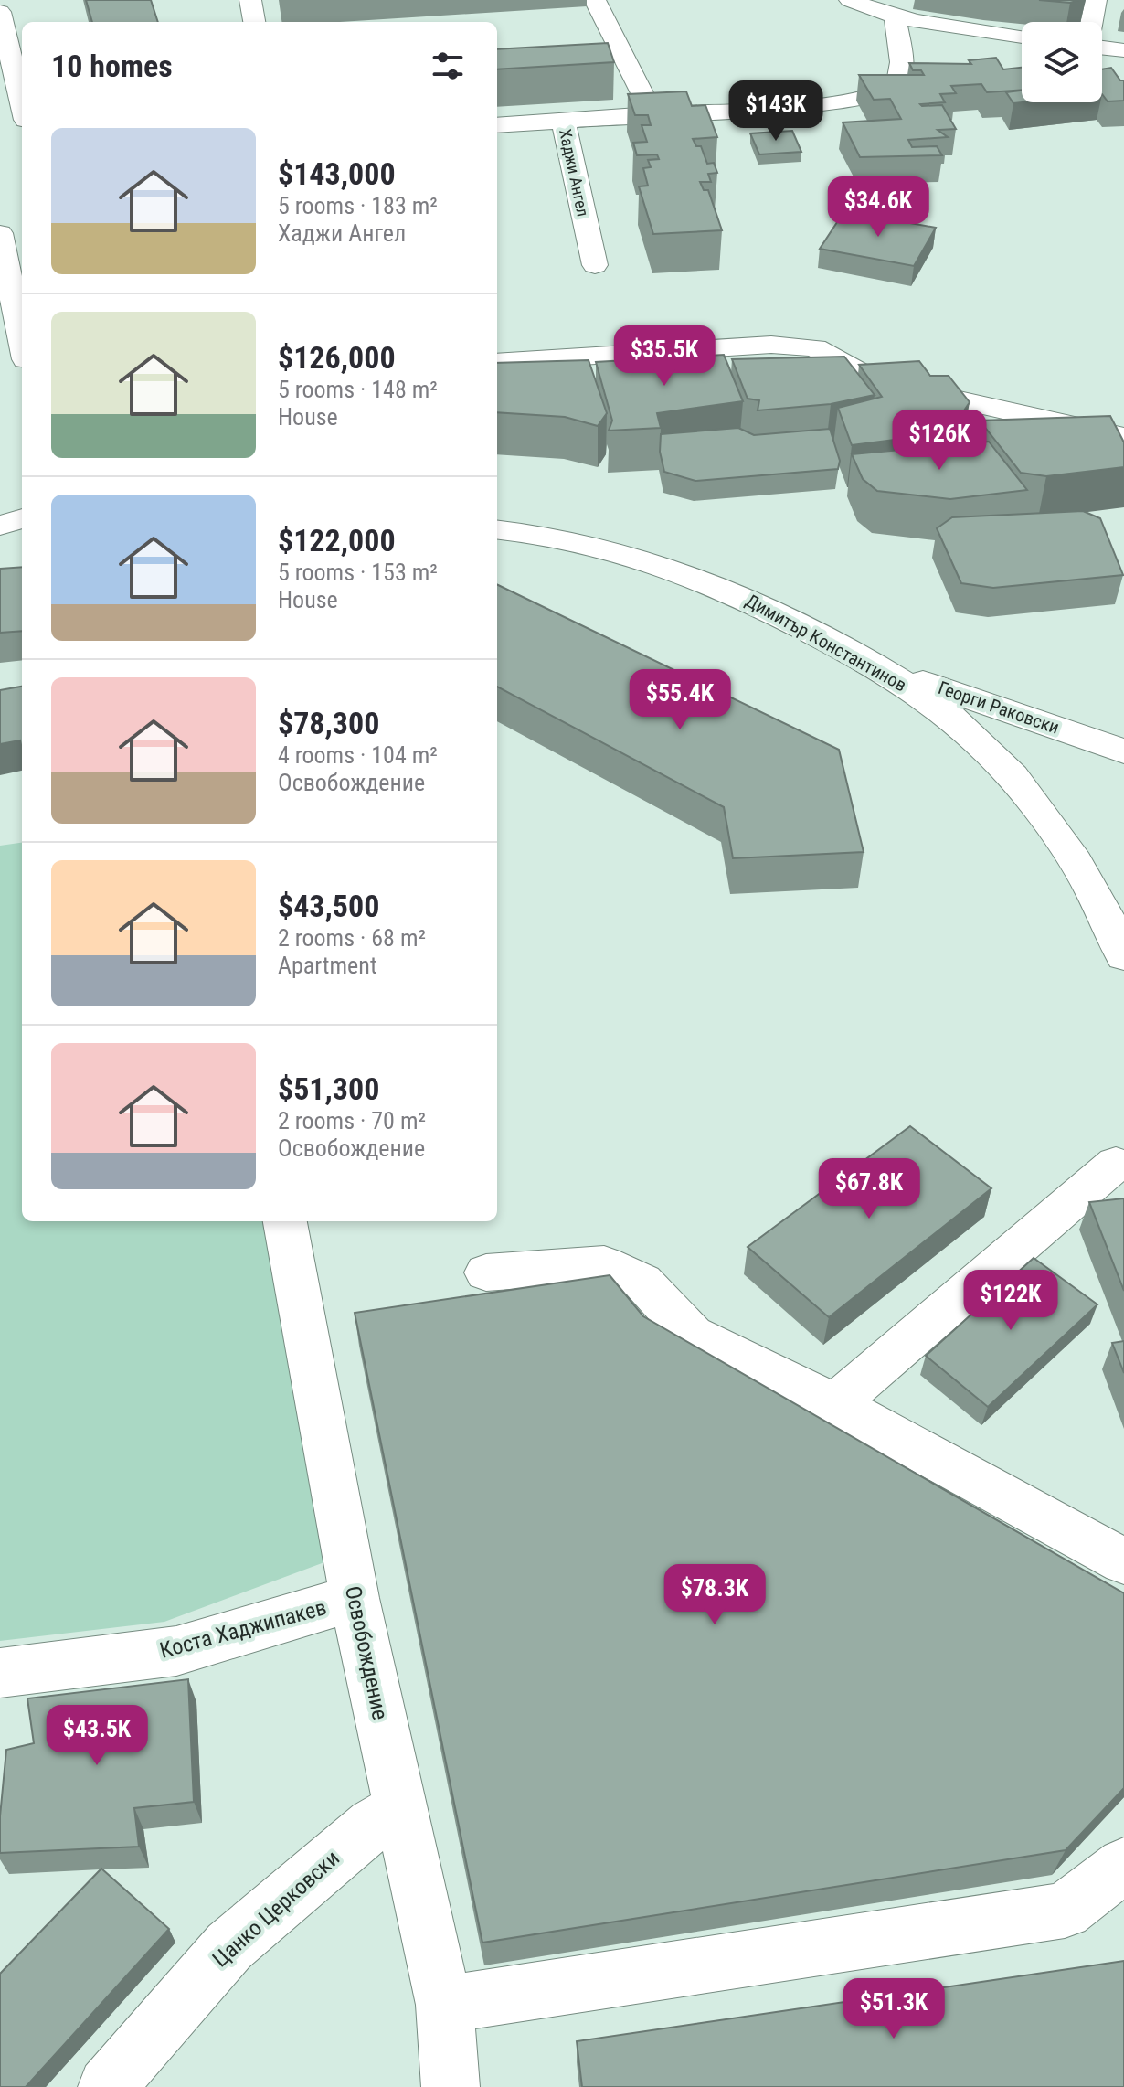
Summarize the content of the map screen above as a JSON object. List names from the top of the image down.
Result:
{
  "streets": {
    "street": [
      "Хаджи Ангел",
      "Димитър Константинов",
      "Георги Раковски",
      "Коста Хаджипакев",
      "Освобождение",
      "Цанко Церковски"
    ]
  },
  "crossings": [
    ["Димитър Константинов", "Георги Раковски"],
    ["Коста Хаджипакев", "Освобождение"],
    ["Освобождение", "Цанко Церковски"]
  ],
  "page": {
    "heading": "10 homes",
    "price": [
      "$143K",
      "$34.6K",
      "$35.5K",
      "$126K",
      "$55.4K",
      "$67.8K",
      "$122K",
      "$78.3K",
      "$43.5K",
      "$51.3K"
    ],
    "list": [
      {
        "name": "$143,000",
        "note": "5 rooms · 183 m² · Хаджи Ангел"
      },
      {
        "name": "$126,000",
        "note": "5 rooms · 148 m² · House"
      },
      {
        "name": "$122,000",
        "note": "5 rooms · 153 m² · House"
      },
      {
        "name": "$78,300",
        "note": "4 rooms · 104 m² · Освобождение"
      },
      {
        "name": "$43,500",
        "note": "2 rooms · 68 m² · Apartment"
      },
      {
        "name": "$51,300",
        "note": "2 rooms · 70 m² · Освобождение"
      }
    ]
  }
}
